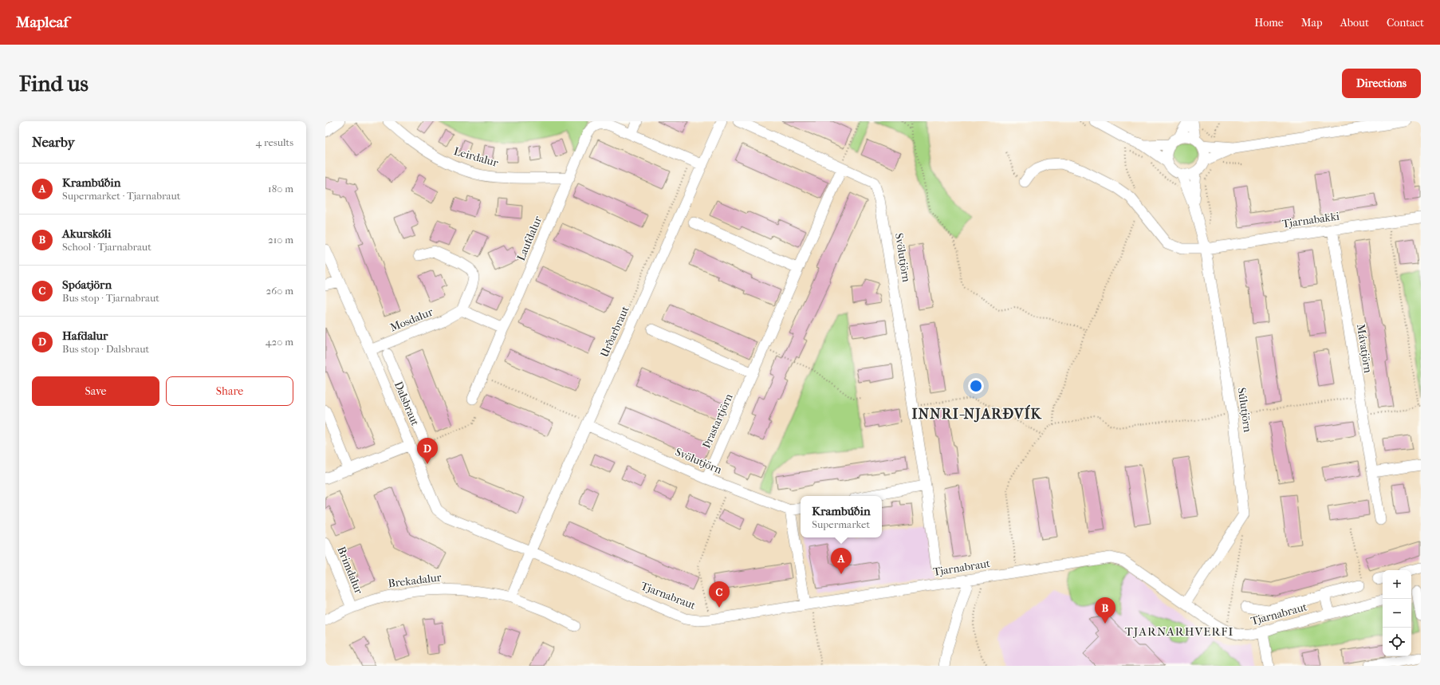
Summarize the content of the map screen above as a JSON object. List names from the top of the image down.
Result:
{
  "streets": {
    "street": [
      "Leirdalur",
      "Tjarnabakki",
      "Laufdalur",
      "Svölutjörn",
      "Mosdalur",
      "Urðarbraut",
      "Mávatjörn",
      "Dalsbraut",
      "Súlutjörn",
      "Þrastartjörn",
      "Tjarnabraut",
      "Brimdalur",
      "Brekadalur"
    ]
  },
  "crossings": [
    ["Leirdalur", "Laufdalur"],
    ["Tjarnabakki", "Mávatjörn"],
    ["Tjarnabakki", "Súlutjörn"],
    ["Laufdalur", "Urðarbraut"],
    ["Svölutjörn", "Urðarbraut"],
    ["Svölutjörn", "Þrastartjörn"],
    ["Mosdalur", "Dalsbraut"],
    ["Urðarbraut", "Dalsbraut"],
    ["Urðarbraut", "Tjarnabraut"],
    ["Dalsbraut", "Tjarnabraut"],
    ["Súlutjörn", "Tjarnabraut"],
    ["Brimdalur", "Brekadalur"]
  ],
  "districts": ["INNRI-NJARÐVÍK", "TJARNARHVERFI"],
  "page": {
    "header": "Mapleaf",
    "nav": [
      "Home",
      "Map",
      "About",
      "Contact"
    ],
    "buttons": [
      "Directions",
      ["Save", "Share"]
    ],
    "title": "Find us",
    "heading": ["Nearby", "4 results"],
    "list": [
      {
        "mark": "A",
        "name": "Krambúðin",
        "note": "Supermarket · Tjarnabraut",
        "value": "180 m"
      },
      {
        "mark": "B",
        "name": "Akurskóli",
        "note": "School · Tjarnabraut",
        "value": "210 m"
      },
      {
        "mark": "C",
        "name": "Spóatjörn",
        "note": "Bus stop · Tjarnabraut",
        "value": "260 m"
      },
      {
        "mark": "D",
        "name": "Hafdalur",
        "note": "Bus stop · Dalsbraut",
        "value": "420 m"
      }
    ],
    "pins": [
      "D",
      "A",
      "C",
      "B"
    ],
    "popup": ["Krambúðin", "Supermarket"],
    "map_buttons": ["+", "−"]
  }
}
